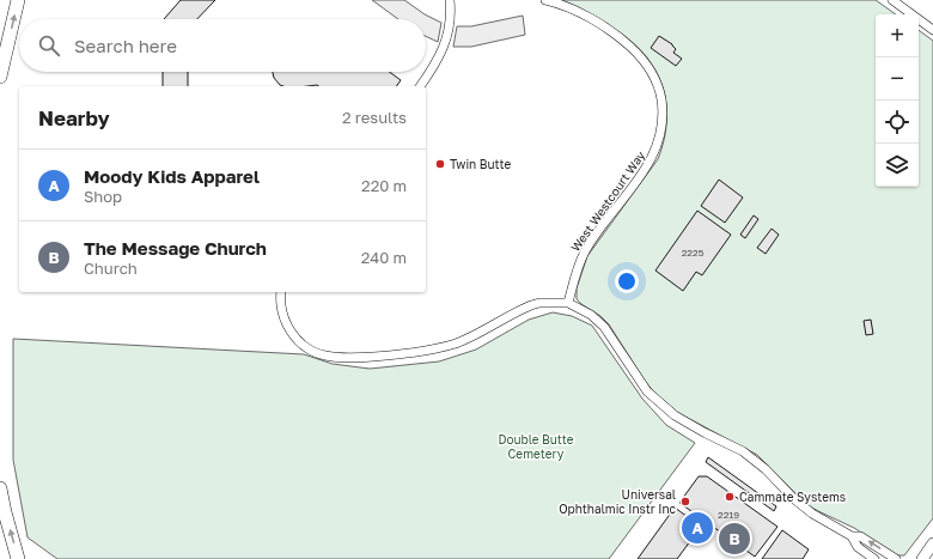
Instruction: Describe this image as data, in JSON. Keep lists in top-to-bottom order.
{
  "streets": {
    "street": ["West Westcourt Way"]
  },
  "parks": ["Double Butte Cemetery"],
  "places": ["Twin Butte", "Cammate Systems", "Universal Ophthalmic Instr Inc"],
  "house_numbers": ["2225", "2219"],
  "page": {
    "map_buttons": ["+", "−"],
    "search": "Search here",
    "heading": ["Nearby", "2 results"],
    "list": [
      {
        "mark": "A",
        "name": "Moody Kids Apparel",
        "note": "Shop",
        "value": "220 m"
      },
      {
        "mark": "B",
        "name": "The Message Church",
        "note": "Church",
        "value": "240 m"
      }
    ],
    "pins": ["A", "B"]
  }
}
